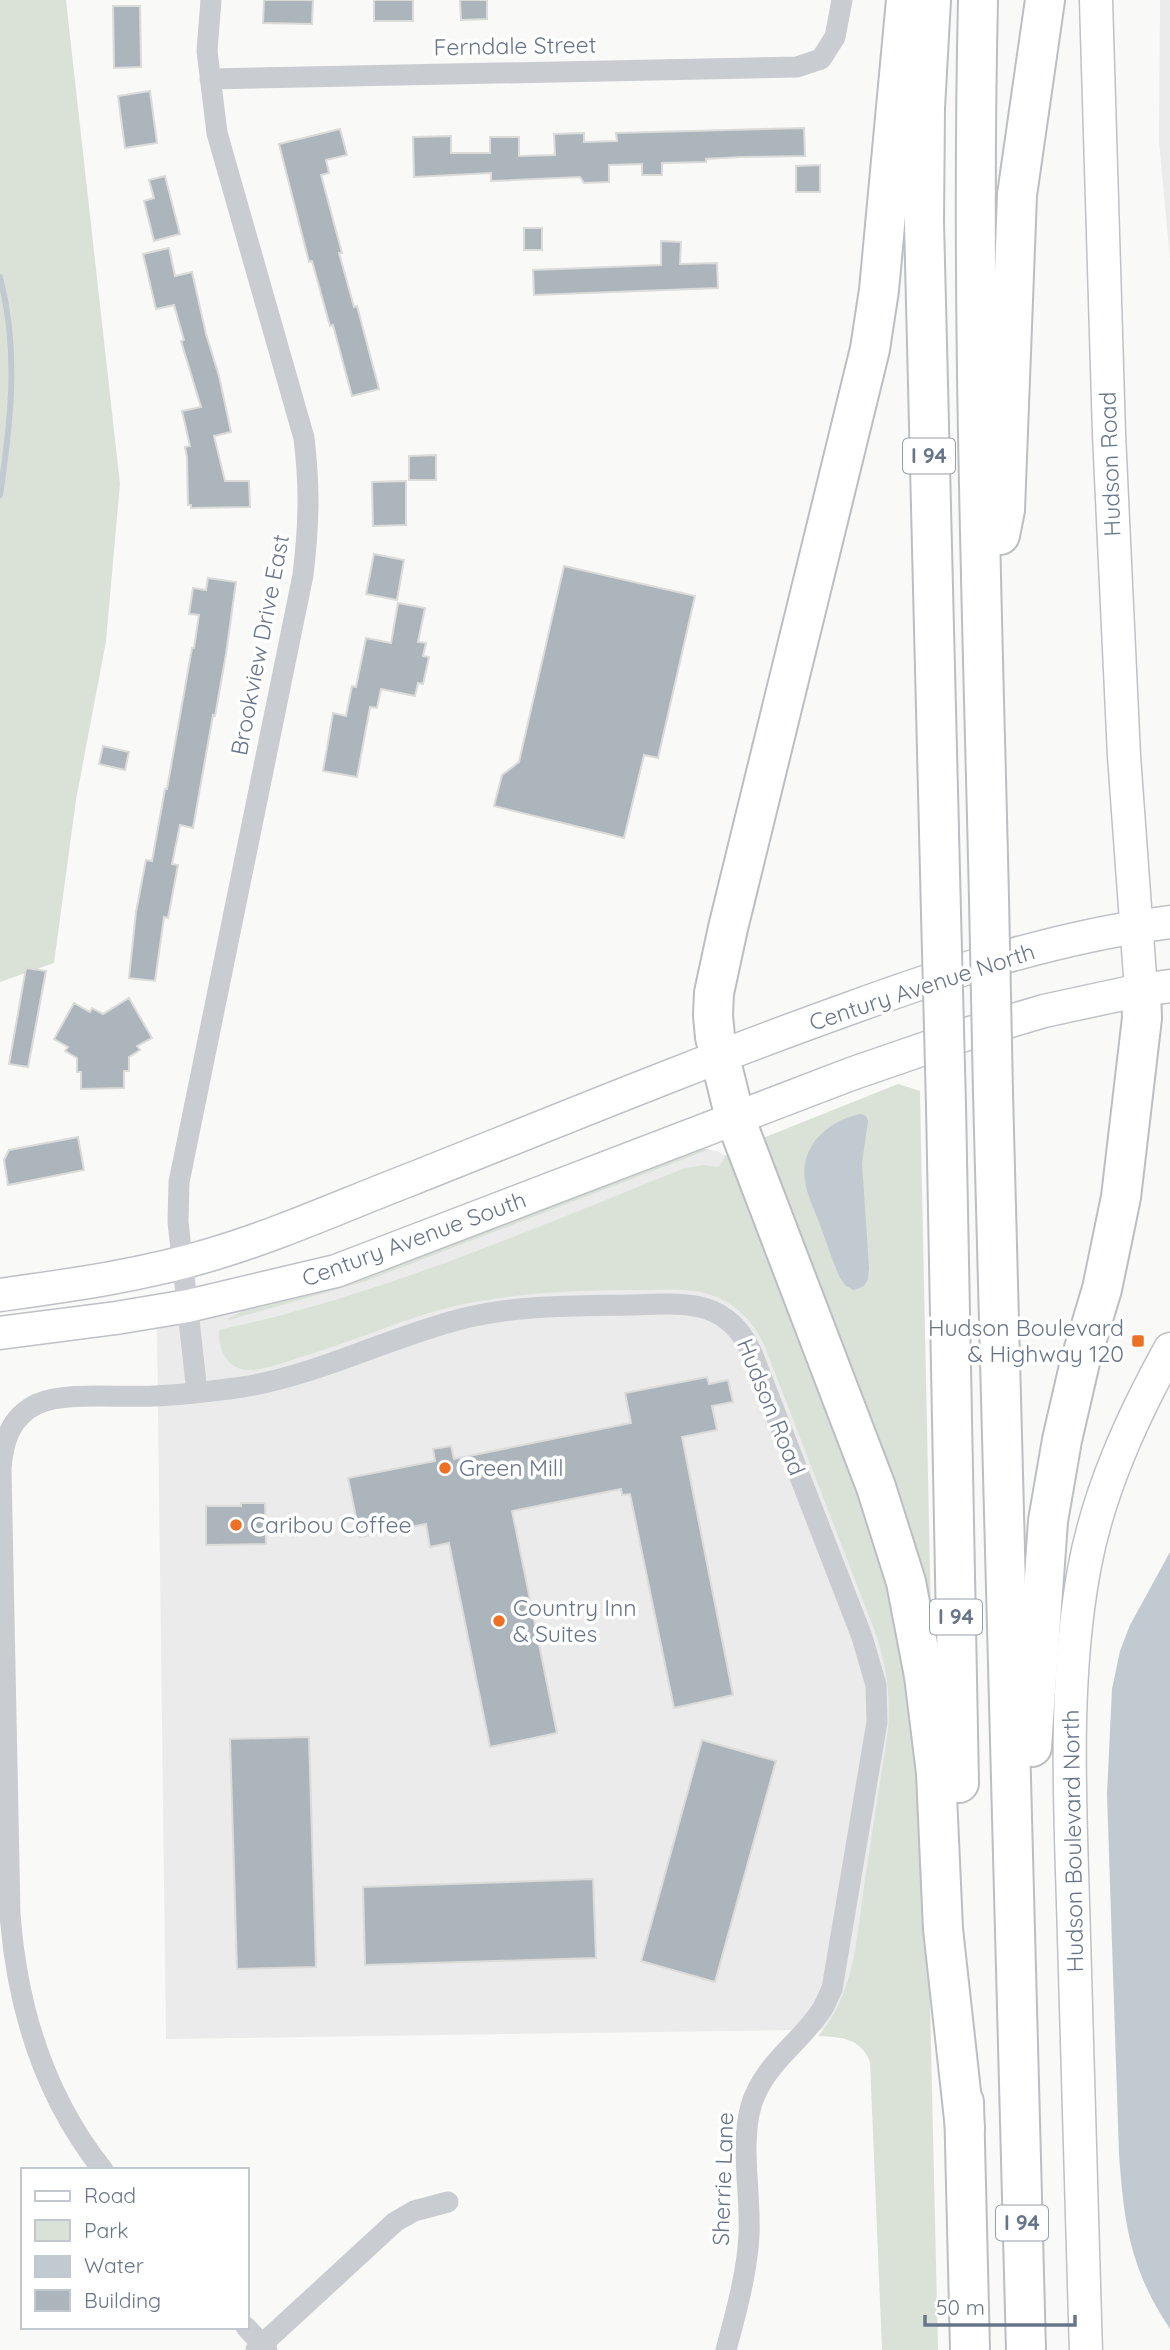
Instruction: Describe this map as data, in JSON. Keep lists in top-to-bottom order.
{
  "streets": {
    "highway": ["I 94"],
    "main road": [
      "Hudson Road",
      "Century Avenue North",
      "Century Avenue South",
      "Hudson Boulevard North"
    ],
    "street": ["Ferndale Street", "Brookview Drive East", "Sherrie Lane"]
  },
  "crossings": [
    ["Ferndale Street", "Brookview Drive East"],
    ["Hudson Road", "Century Avenue North"],
    ["Hudson Road", "Sherrie Lane"]
  ],
  "places": {
    "transit": ["Hudson Boulevard & Highway 120"],
    "other": ["Green Mill", "Caribou Coffee", "Country Inn & Suites"]
  },
  "legend": [
    "Road",
    "Park",
    "Water",
    "Building"
  ],
  "scale_bar": "50 m"
}
